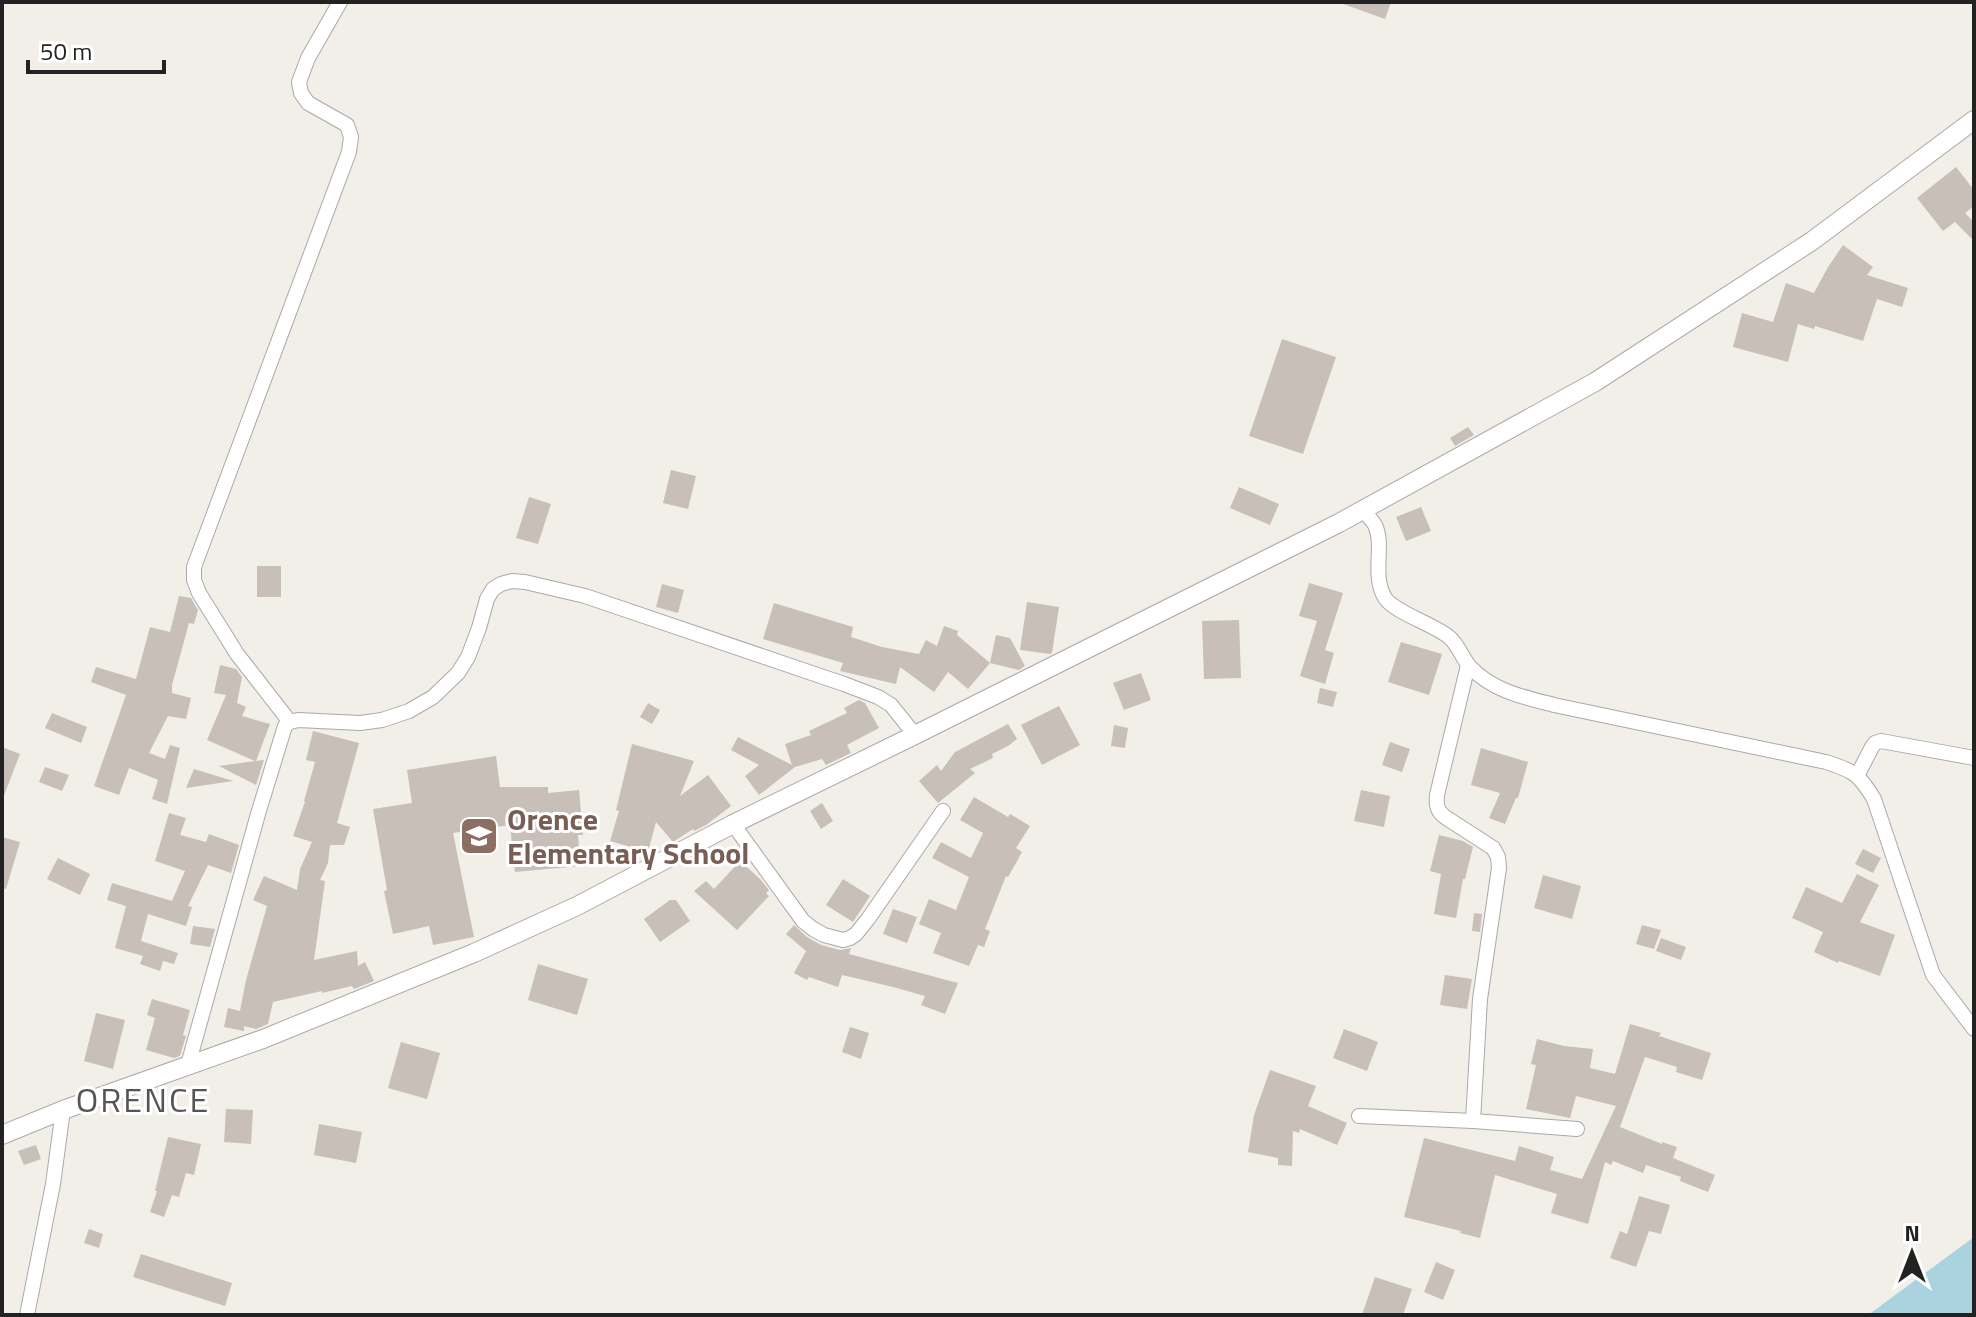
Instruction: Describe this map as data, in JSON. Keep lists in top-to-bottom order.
{
  "districts": ["ORENCE"],
  "places": {
    "school or university": ["Orence Elementary School"]
  },
  "scale_bar": "50 m",
  "north": "top"
}
